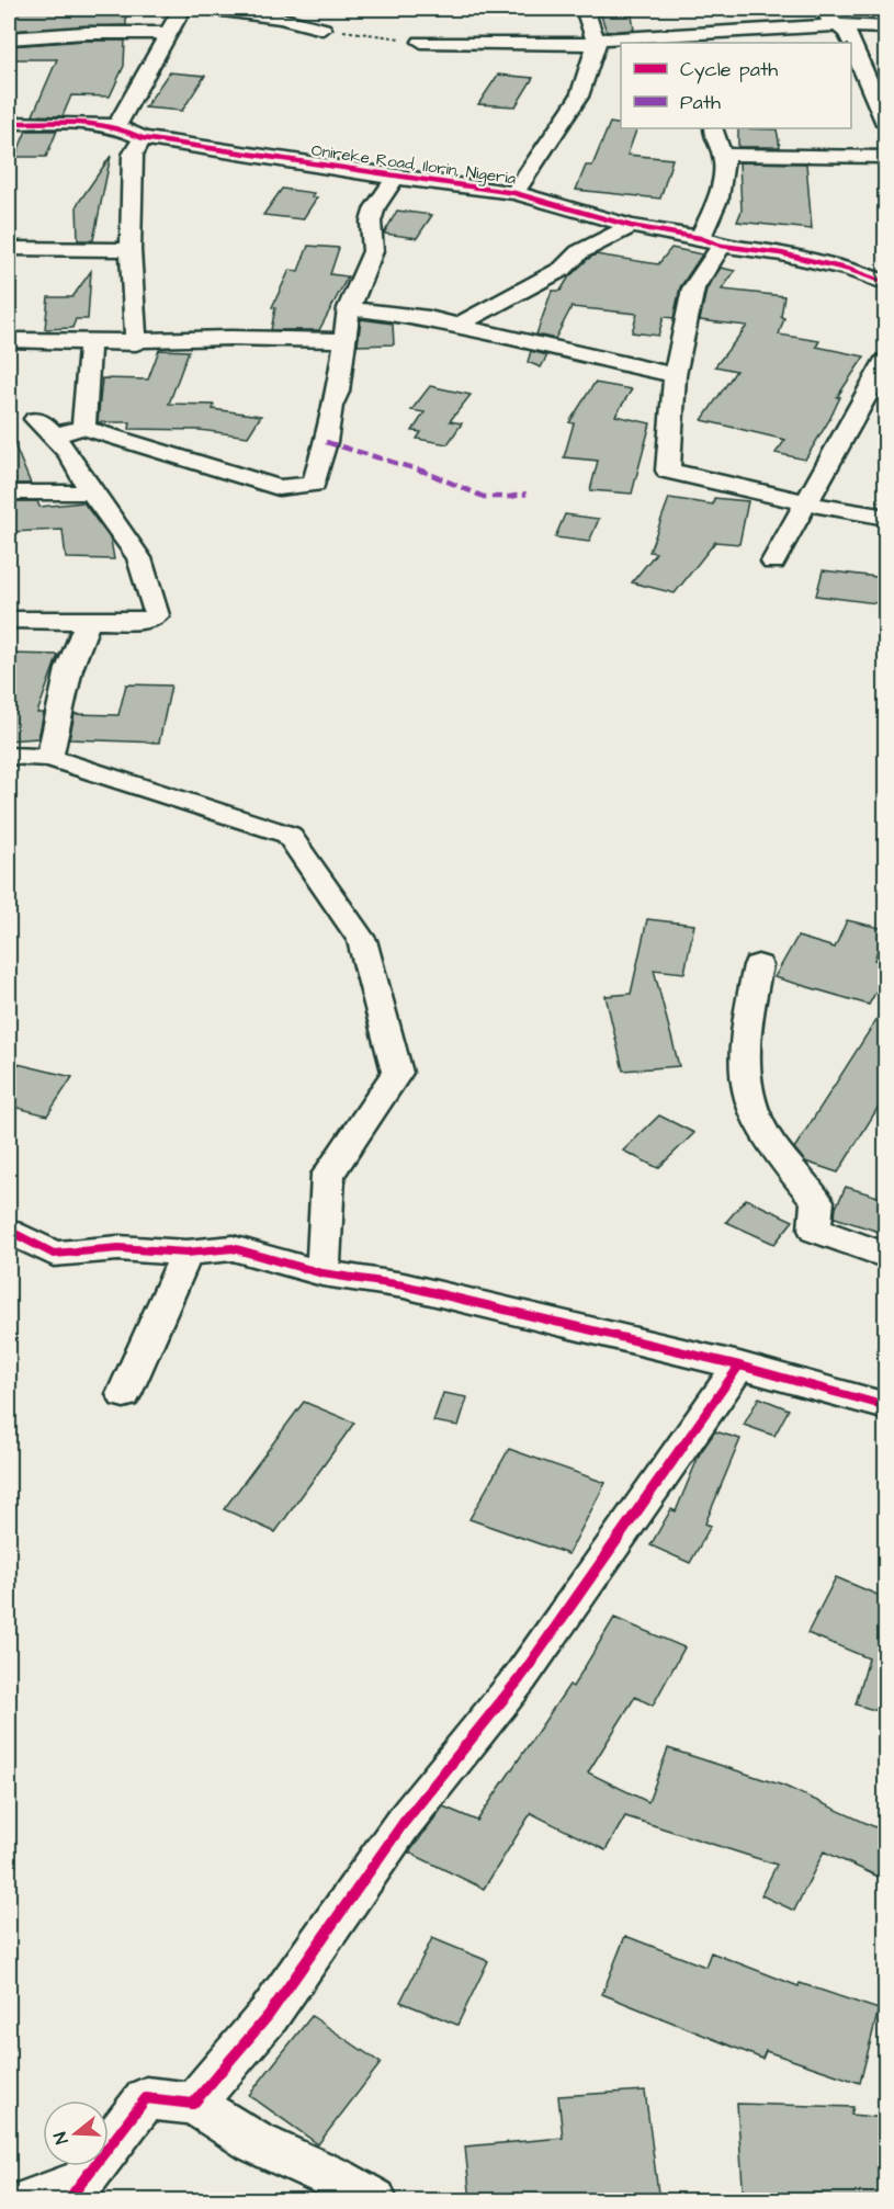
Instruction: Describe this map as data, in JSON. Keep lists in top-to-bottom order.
{
  "streets": {
    "street": ["Onireke Road, Ilorin, Nigeria"]
  },
  "legend": ["Cycle path", "Path"],
  "north": "left"
}
